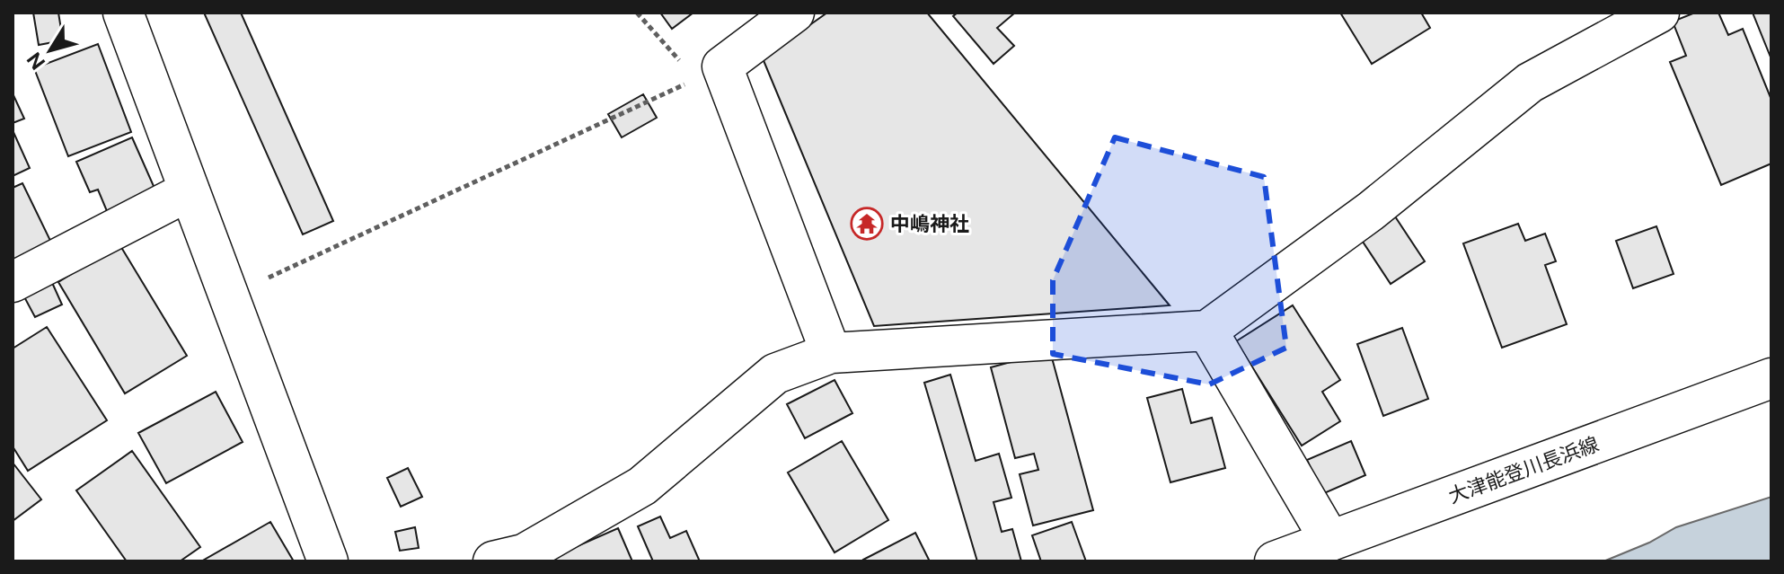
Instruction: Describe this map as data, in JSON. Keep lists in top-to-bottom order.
{
  "streets": {
    "street": ["大津能登川長浜線"]
  },
  "places": {
    "temple": ["中嶋神社"]
  },
  "north": "bottom left"
}
